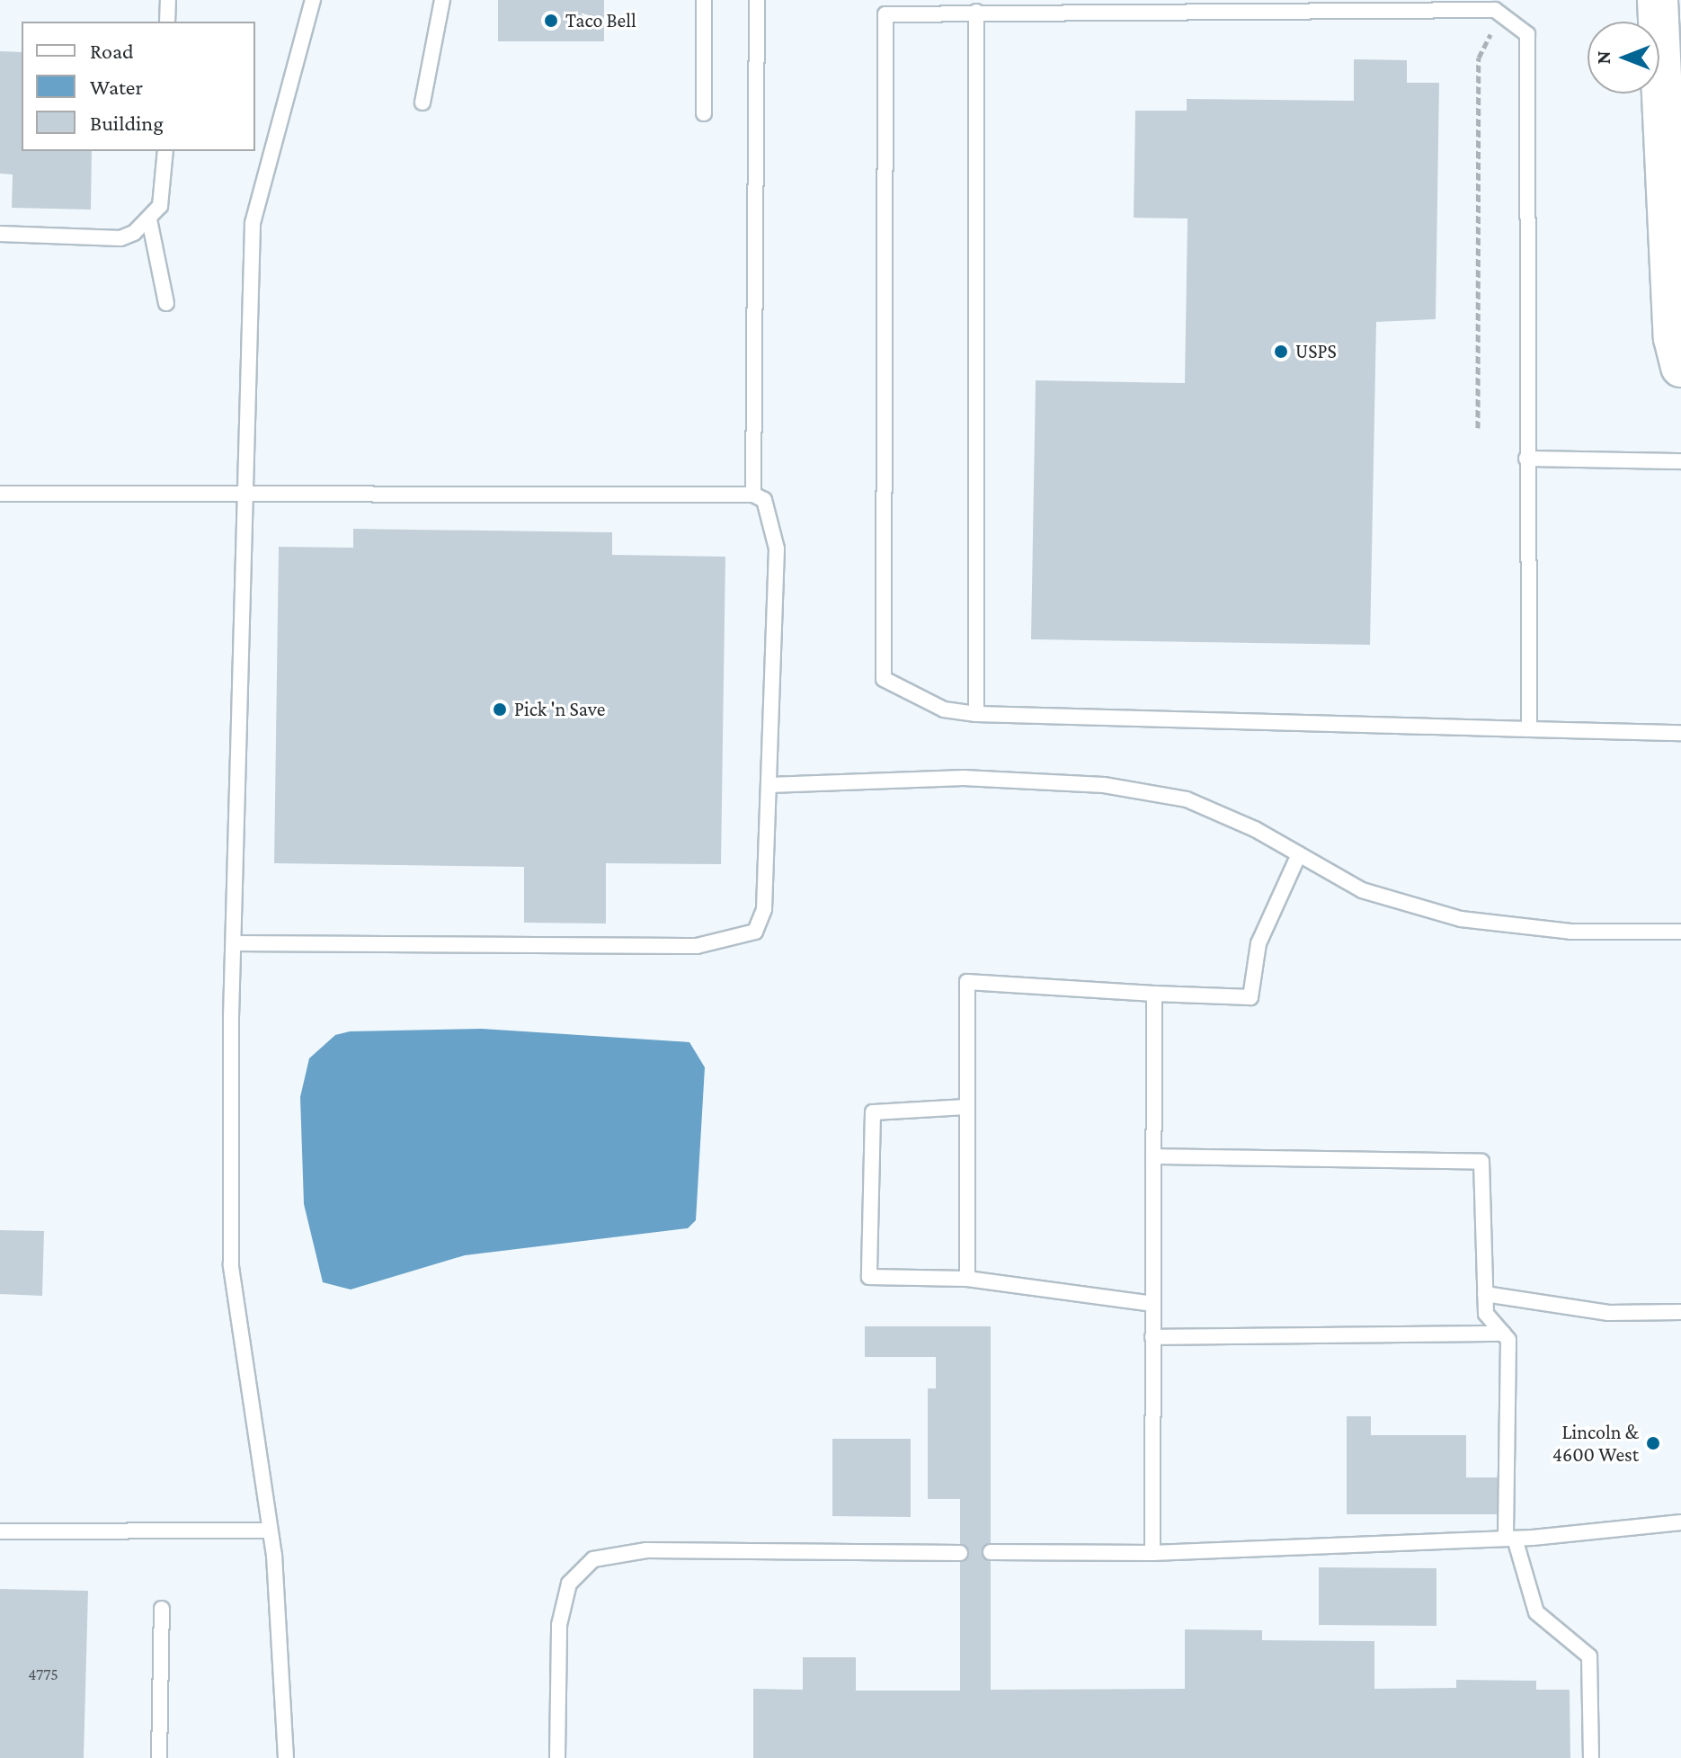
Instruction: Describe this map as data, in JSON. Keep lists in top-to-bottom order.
{
  "places": [
    "Taco Bell",
    "USPS",
    "Pick 'n Save",
    "Lincoln & 4600 West"
  ],
  "house_numbers": ["4775"],
  "legend": ["Road", "Water", "Building"],
  "north": "left"
}
